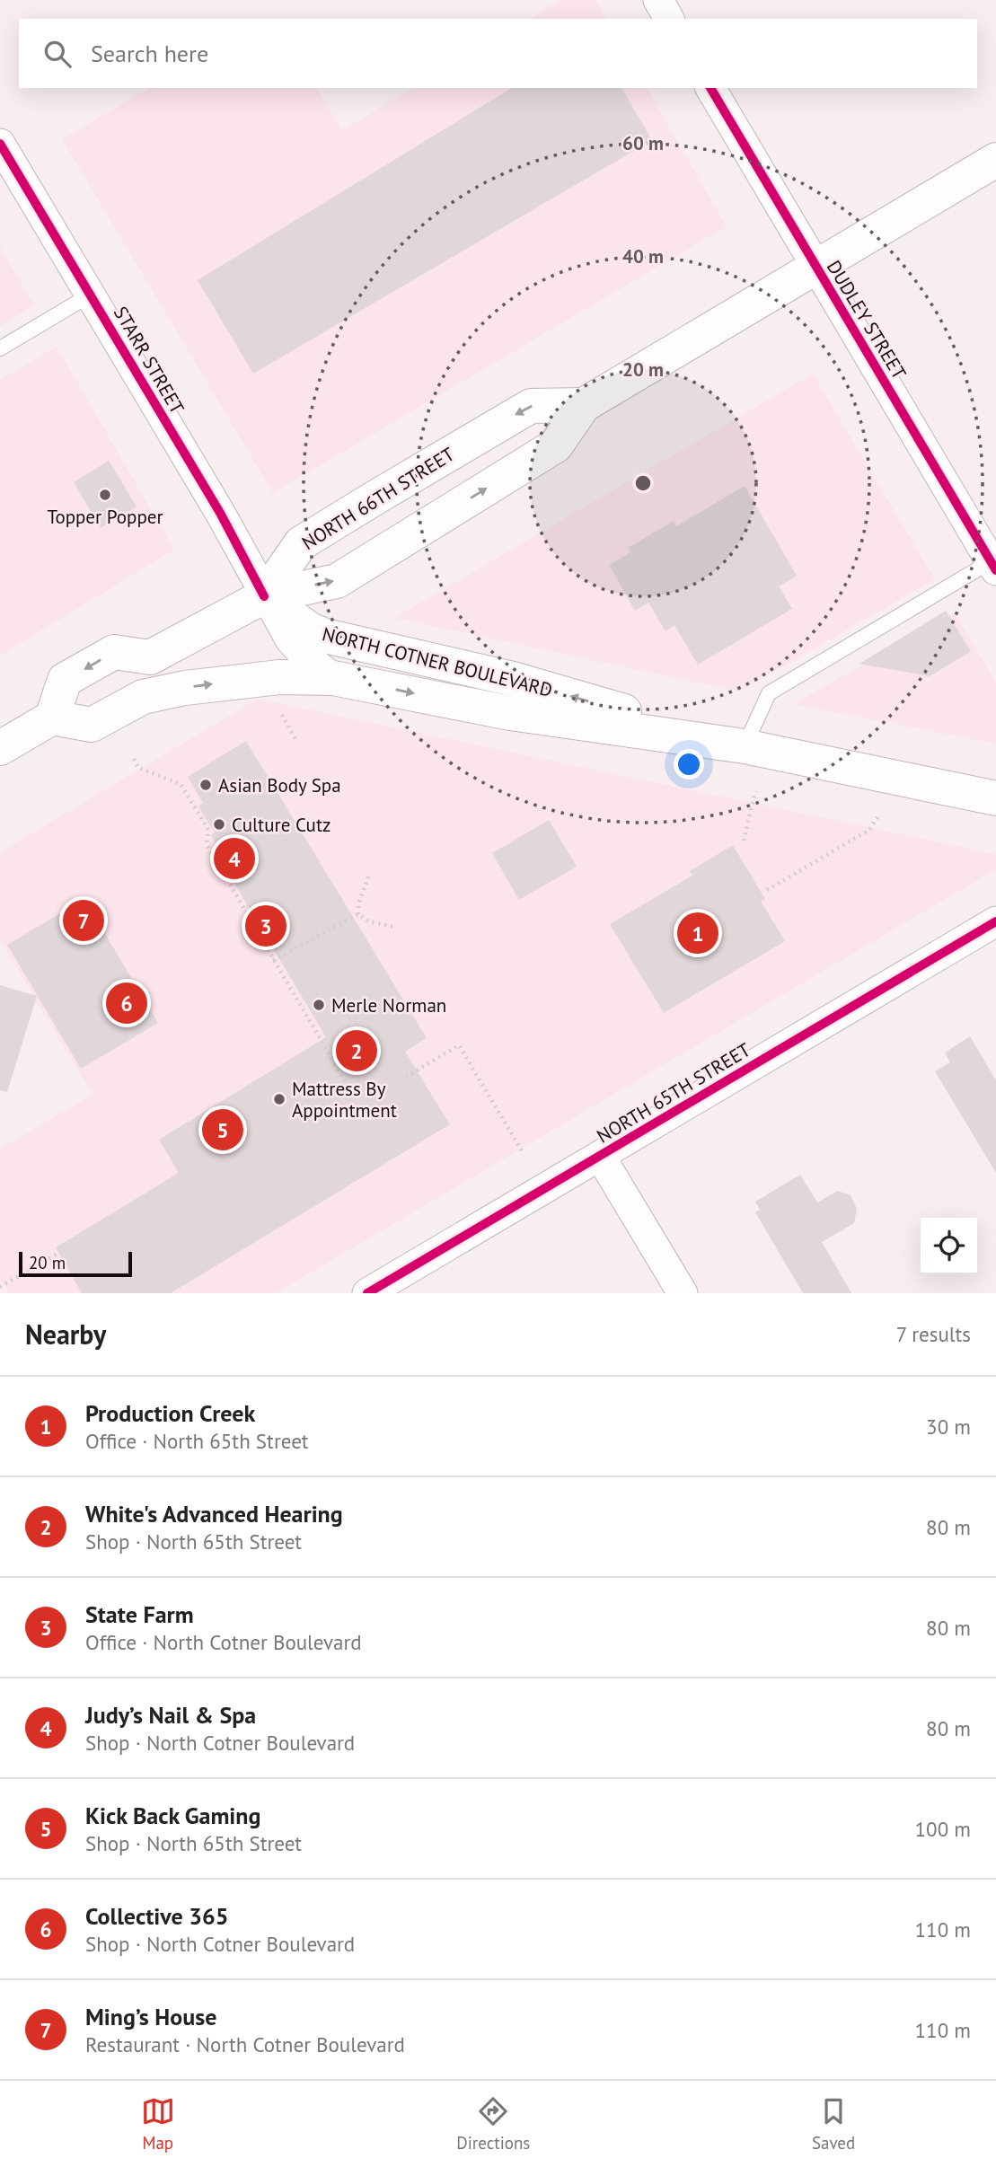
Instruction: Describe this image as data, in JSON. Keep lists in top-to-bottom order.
{
  "streets": {
    "main road": ["NORTH 66TH STREET", "NORTH COTNER BOULEVARD"],
    "street": ["DUDLEY STREET", "STARR STREET", "NORTH 65TH STREET"]
  },
  "crossings": [
    ["DUDLEY STREET", "NORTH 66TH STREET"],
    ["STARR STREET", "NORTH 66TH STREET"],
    ["STARR STREET", "NORTH COTNER BOULEVARD"],
    ["NORTH 66TH STREET", "NORTH COTNER BOULEVARD"]
  ],
  "places": [
    "Topper Popper",
    "Asian Body Spa",
    "Culture Cutz",
    "Merle Norman",
    "Mattress By Appointment"
  ],
  "scale_bar": "20 m",
  "page": {
    "search": "Search here",
    "pins": [
      "4",
      "7",
      "3",
      "1",
      "6",
      "2",
      "5"
    ],
    "scale": "20 m",
    "heading": ["Nearby", "7 results"],
    "list": [
      {
        "mark": "1",
        "name": "Production Creek",
        "note": "Office · North 65th Street",
        "value": "30 m"
      },
      {
        "mark": "2",
        "name": "White's Advanced Hearing",
        "note": "Shop · North 65th Street",
        "value": "80 m"
      },
      {
        "mark": "3",
        "name": "State Farm",
        "note": "Office · North Cotner Boulevard",
        "value": "80 m"
      },
      {
        "mark": "4",
        "name": "Judy’s Nail & Spa",
        "note": "Shop · North Cotner Boulevard",
        "value": "80 m"
      },
      {
        "mark": "5",
        "name": "Kick Back Gaming",
        "note": "Shop · North 65th Street",
        "value": "100 m"
      },
      {
        "mark": "6",
        "name": "Collective 365",
        "note": "Shop · North Cotner Boulevard",
        "value": "110 m"
      },
      {
        "mark": "7",
        "name": "Ming’s House",
        "note": "Restaurant · North Cotner Boulevard",
        "value": "110 m"
      }
    ],
    "nav": ["Map", "Directions", "Saved"]
  },
  "rings": ["60 m", "40 m", "20 m"]
}
